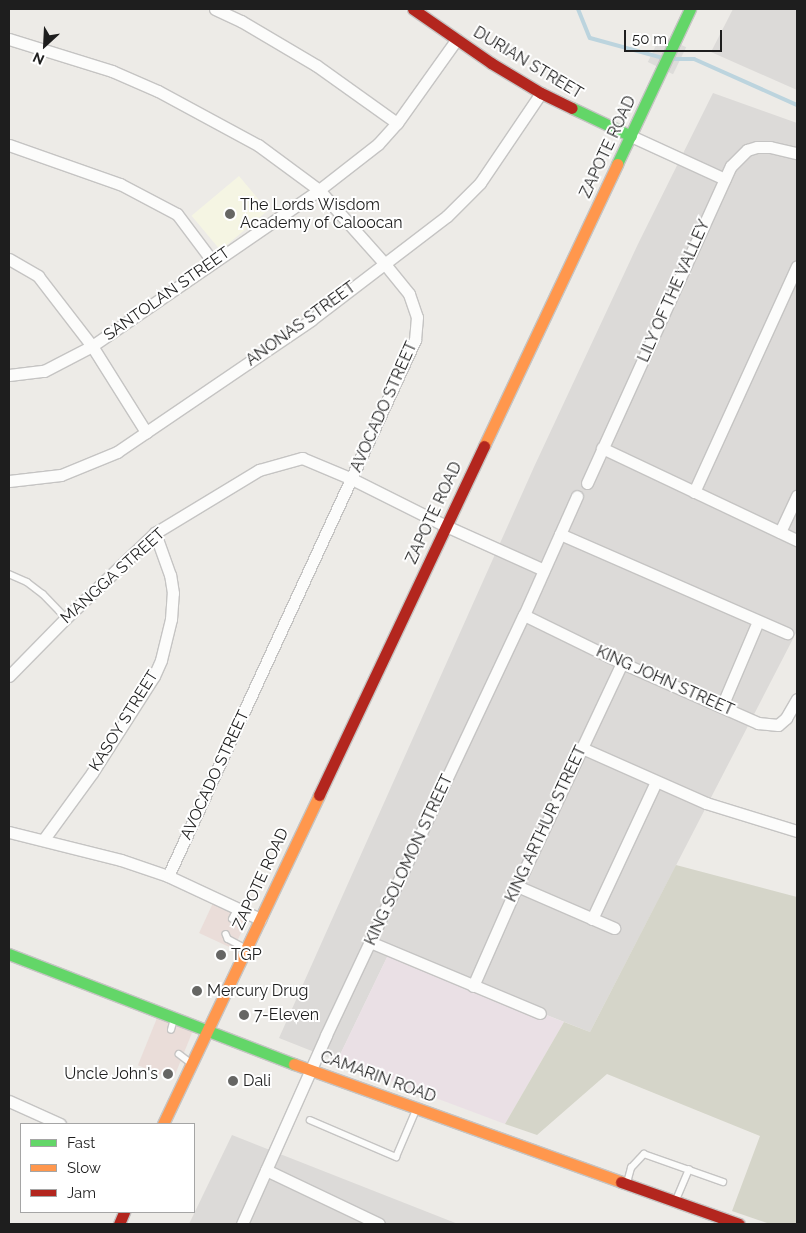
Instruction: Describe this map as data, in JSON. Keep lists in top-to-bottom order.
{
  "streets": {
    "main road": ["DURIAN STREET", "ZAPOTE ROAD", "CAMARIN ROAD"],
    "street": [
      "LILY OF THE VALLEY",
      "SANTOLAN STREET",
      "ANONAS STREET",
      "AVOCADO STREET",
      "MANGGA STREET",
      "KING JOHN STREET",
      "KASOY STREET",
      "KING ARTHUR STREET",
      "KING SOLOMON STREET"
    ]
  },
  "crossings": [
    ["DURIAN STREET", "ZAPOTE ROAD"],
    ["DURIAN STREET", "SANTOLAN STREET"],
    ["DURIAN STREET", "ANONAS STREET"],
    ["ZAPOTE ROAD", "MANGGA STREET"],
    ["ZAPOTE ROAD", "CAMARIN ROAD"],
    ["SANTOLAN STREET", "AVOCADO STREET"],
    ["ANONAS STREET", "AVOCADO STREET"],
    ["AVOCADO STREET", "MANGGA STREET"],
    ["MANGGA STREET", "KASOY STREET"],
    ["MANGGA STREET", "KING SOLOMON STREET"],
    ["KING JOHN STREET", "KING ARTHUR STREET"],
    ["KING JOHN STREET", "KING SOLOMON STREET"],
    ["KING SOLOMON STREET", "CAMARIN ROAD"]
  ],
  "places": [
    "The Lords Wisdom Academy of Caloocan",
    "TGP",
    "Mercury Drug",
    "7-Eleven",
    "Uncle John's",
    "Dali"
  ],
  "legend": ["Fast", "Slow", "Jam"],
  "scale_bar": "50 m",
  "north": "bottom left"
}
